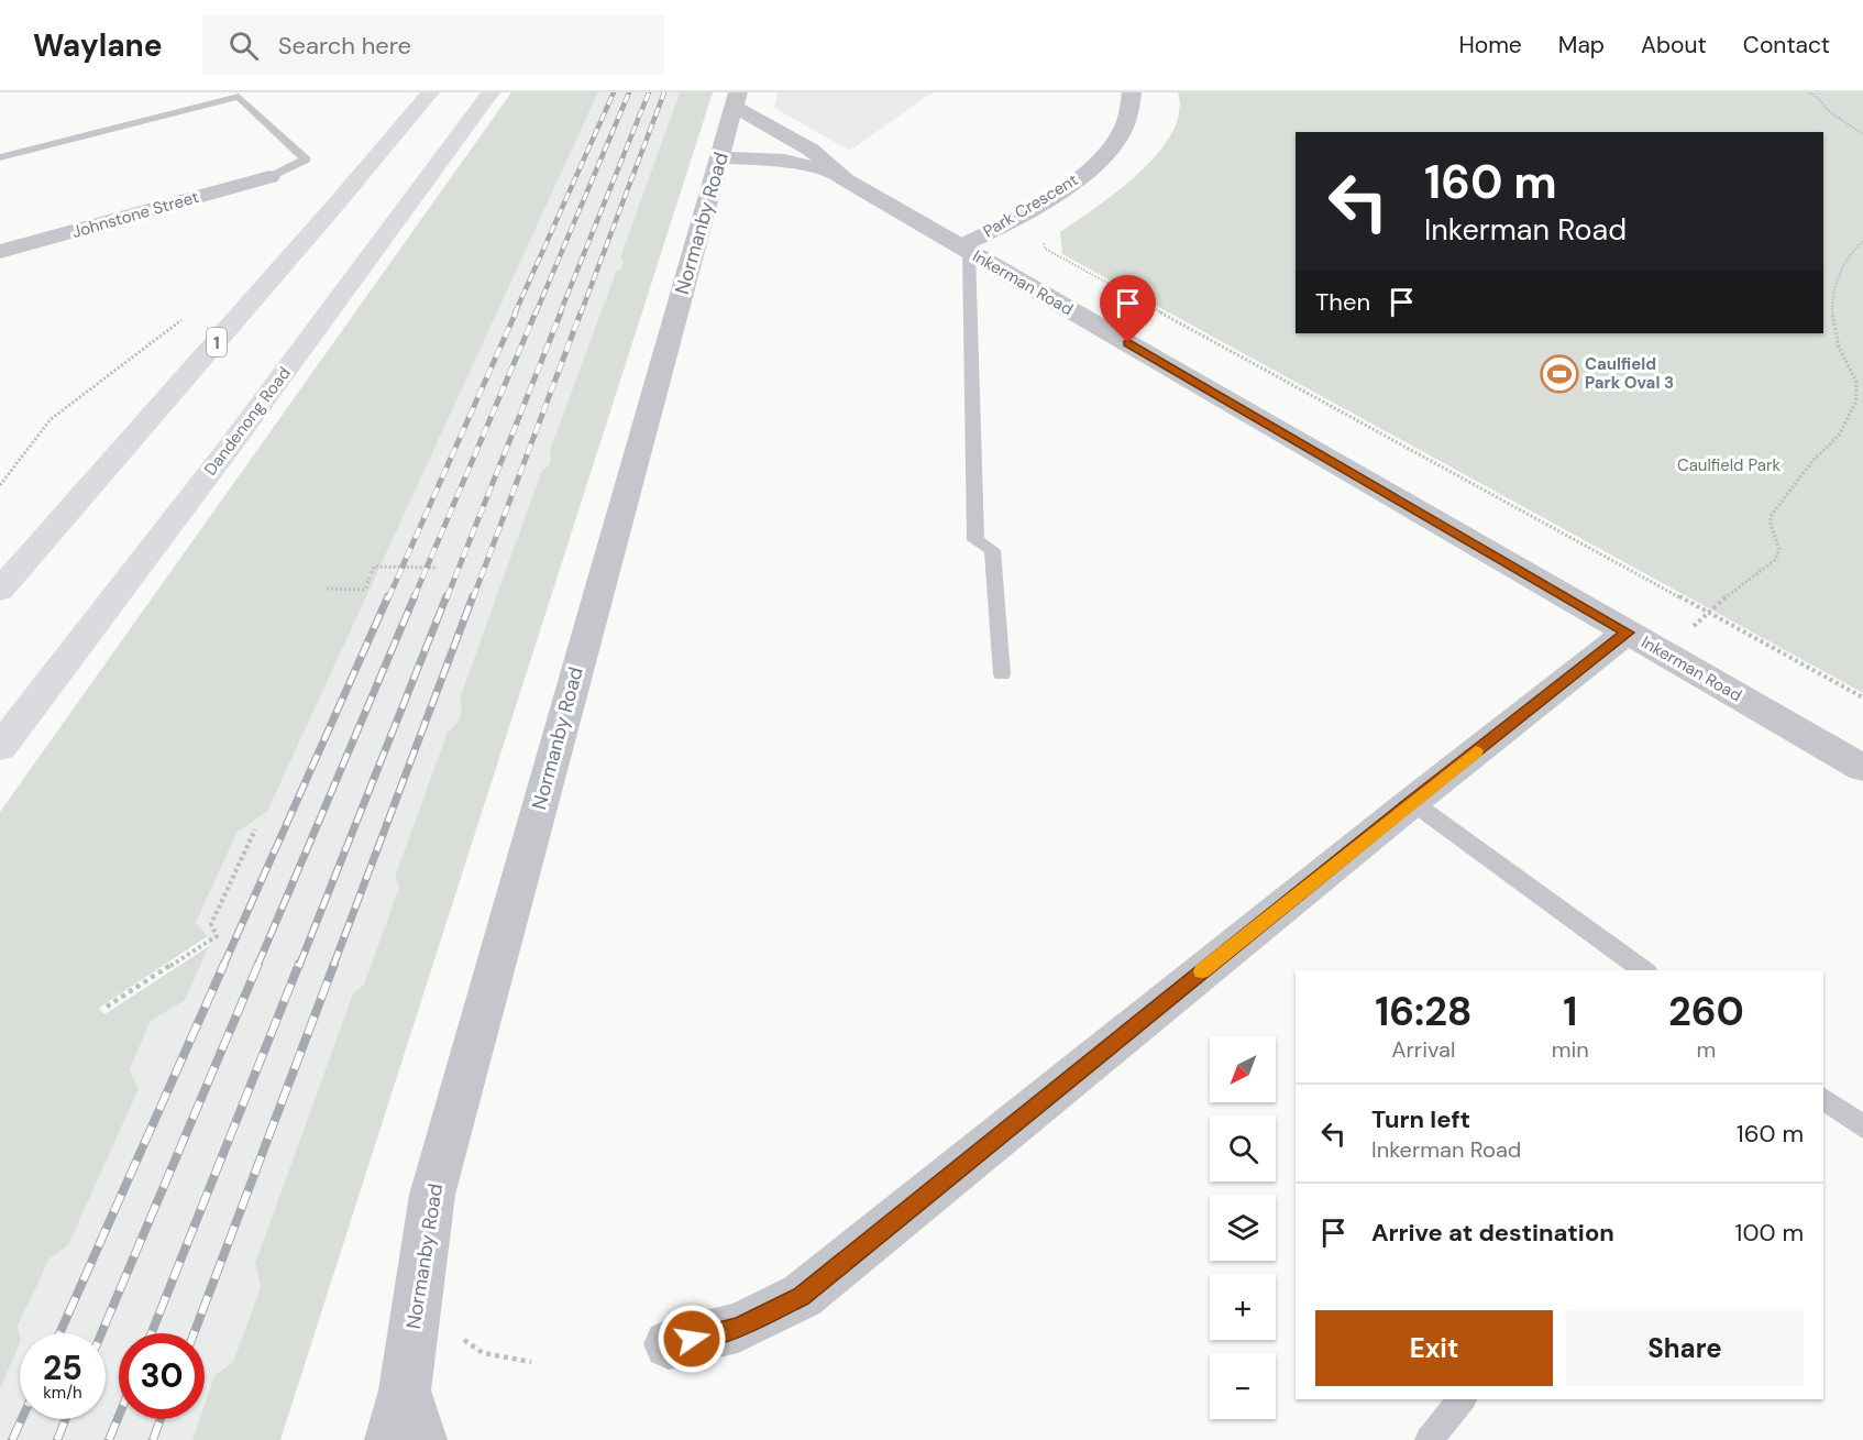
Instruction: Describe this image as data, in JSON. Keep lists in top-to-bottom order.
{
  "streets": {
    "highway": ["1", "Dandenong Road"],
    "street": [
      "Park Crescent",
      "Johnstone Street",
      "Normanby Road",
      "Inkerman Road"
    ]
  },
  "crossings": [
    ["Park Crescent", "Inkerman Road"],
    ["Normanby Road", "Inkerman Road"]
  ],
  "parks": ["Caulfield Park"],
  "places": {
    "sports": ["Caulfield Park Oval 3"]
  },
  "north": "bottom left",
  "page": {
    "header": "Waylane",
    "search": "Search here",
    "nav": [
      "Home",
      "Map",
      "About",
      "Contact"
    ],
    "turn": ["160 m", "Inkerman Road"],
    "then": "Then",
    "eta": [
      "16:28",
      "Arrival",
      "1",
      "min",
      "260",
      "m"
    ],
    "map_buttons": ["+", "−"],
    "list": [
      {
        "name": "Turn left",
        "note": "Inkerman Road",
        "value": "160 m"
      },
      {
        "name": "Arrive at destination",
        "value": "100 m"
      }
    ],
    "buttons": ["Exit", "Share"],
    "speed": "25 km/h",
    "limit": "30"
  }
}
